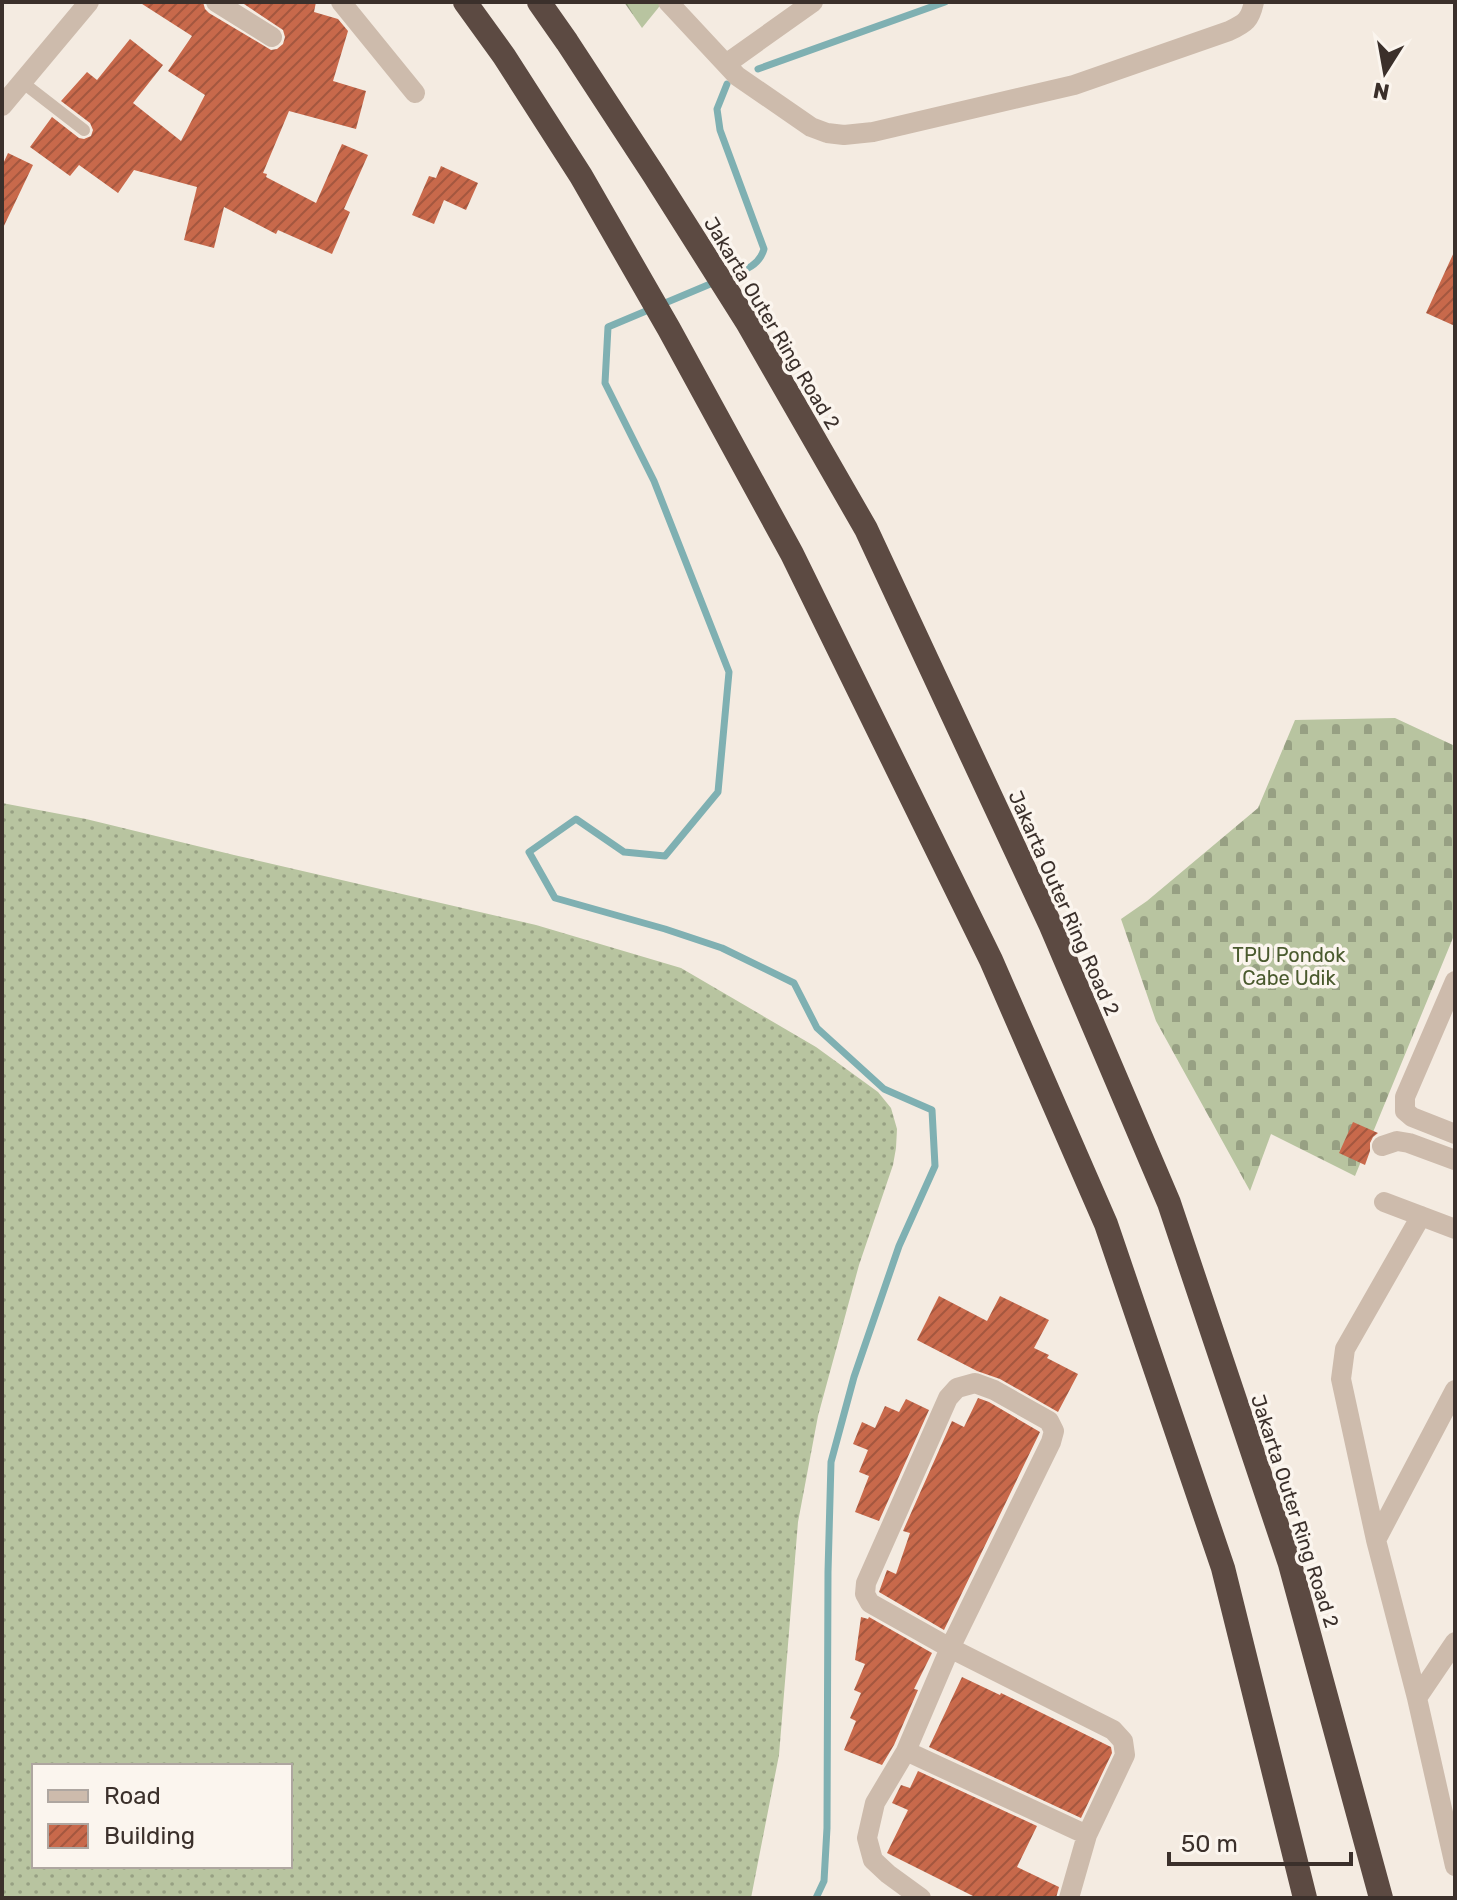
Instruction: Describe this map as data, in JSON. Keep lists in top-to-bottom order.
{
  "streets": {
    "highway": ["Jakarta Outer Ring Road 2"]
  },
  "parks": ["TPU Pondok Cabe Udik"],
  "legend": ["Road", "Building"],
  "scale_bar": "50 m",
  "north": "bottom"
}
